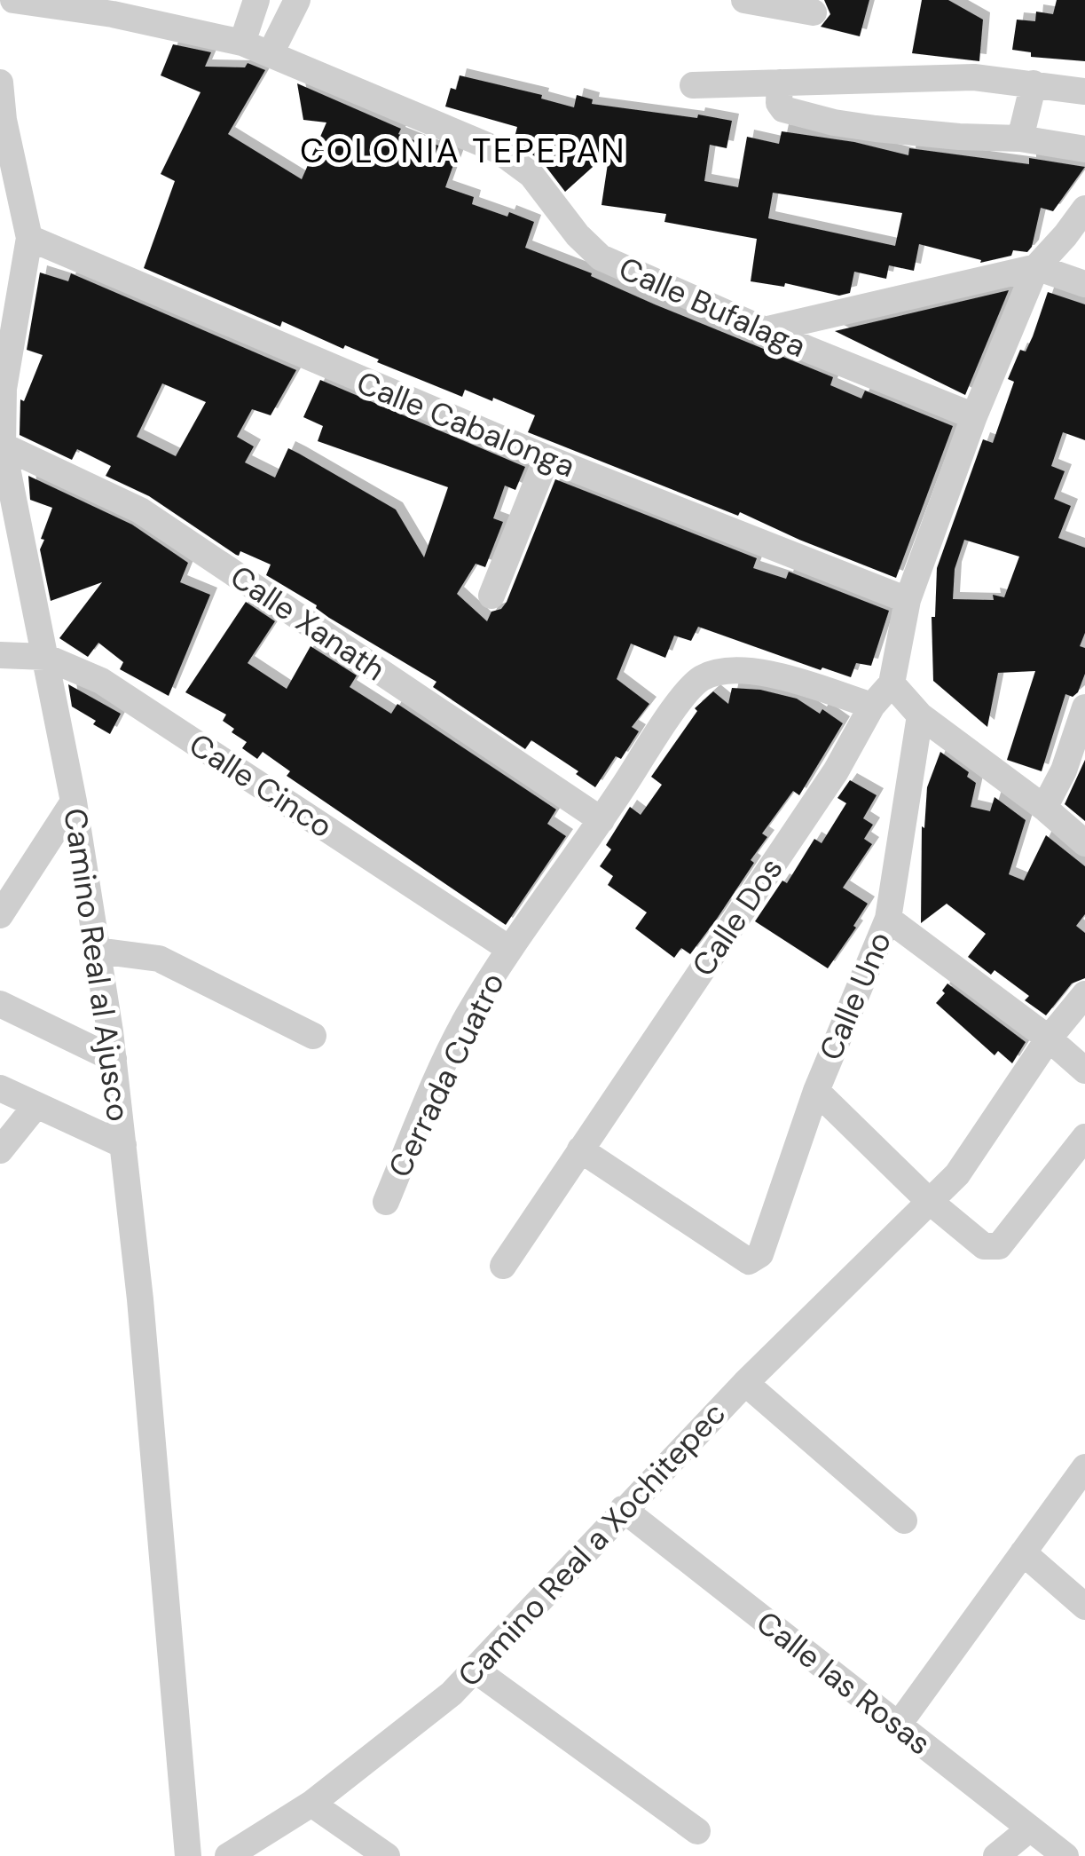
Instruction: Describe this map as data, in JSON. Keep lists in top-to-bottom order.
{
  "streets": {
    "street": [
      "Calle Bufalaga",
      "Calle Cabalonga",
      "Calle Xanath",
      "Calle Cinco",
      "Calle Dos",
      "Camino Real al Ajusco",
      "Calle Uno",
      "Cerrada Cuatro",
      "Camino Real a Xochitepec",
      "Calle las Rosas"
    ]
  },
  "crossings": [
    ["Calle Cabalonga", "Camino Real al Ajusco"],
    ["Calle Xanath", "Camino Real al Ajusco"],
    ["Calle Xanath", "Cerrada Cuatro"],
    ["Calle Cinco", "Camino Real al Ajusco"],
    ["Calle Cinco", "Cerrada Cuatro"],
    ["Calle Dos", "Calle Uno"],
    ["Calle Dos", "Cerrada Cuatro"],
    ["Camino Real a Xochitepec", "Calle las Rosas"]
  ],
  "districts": ["COLONIA TEPEPAN"]
}
